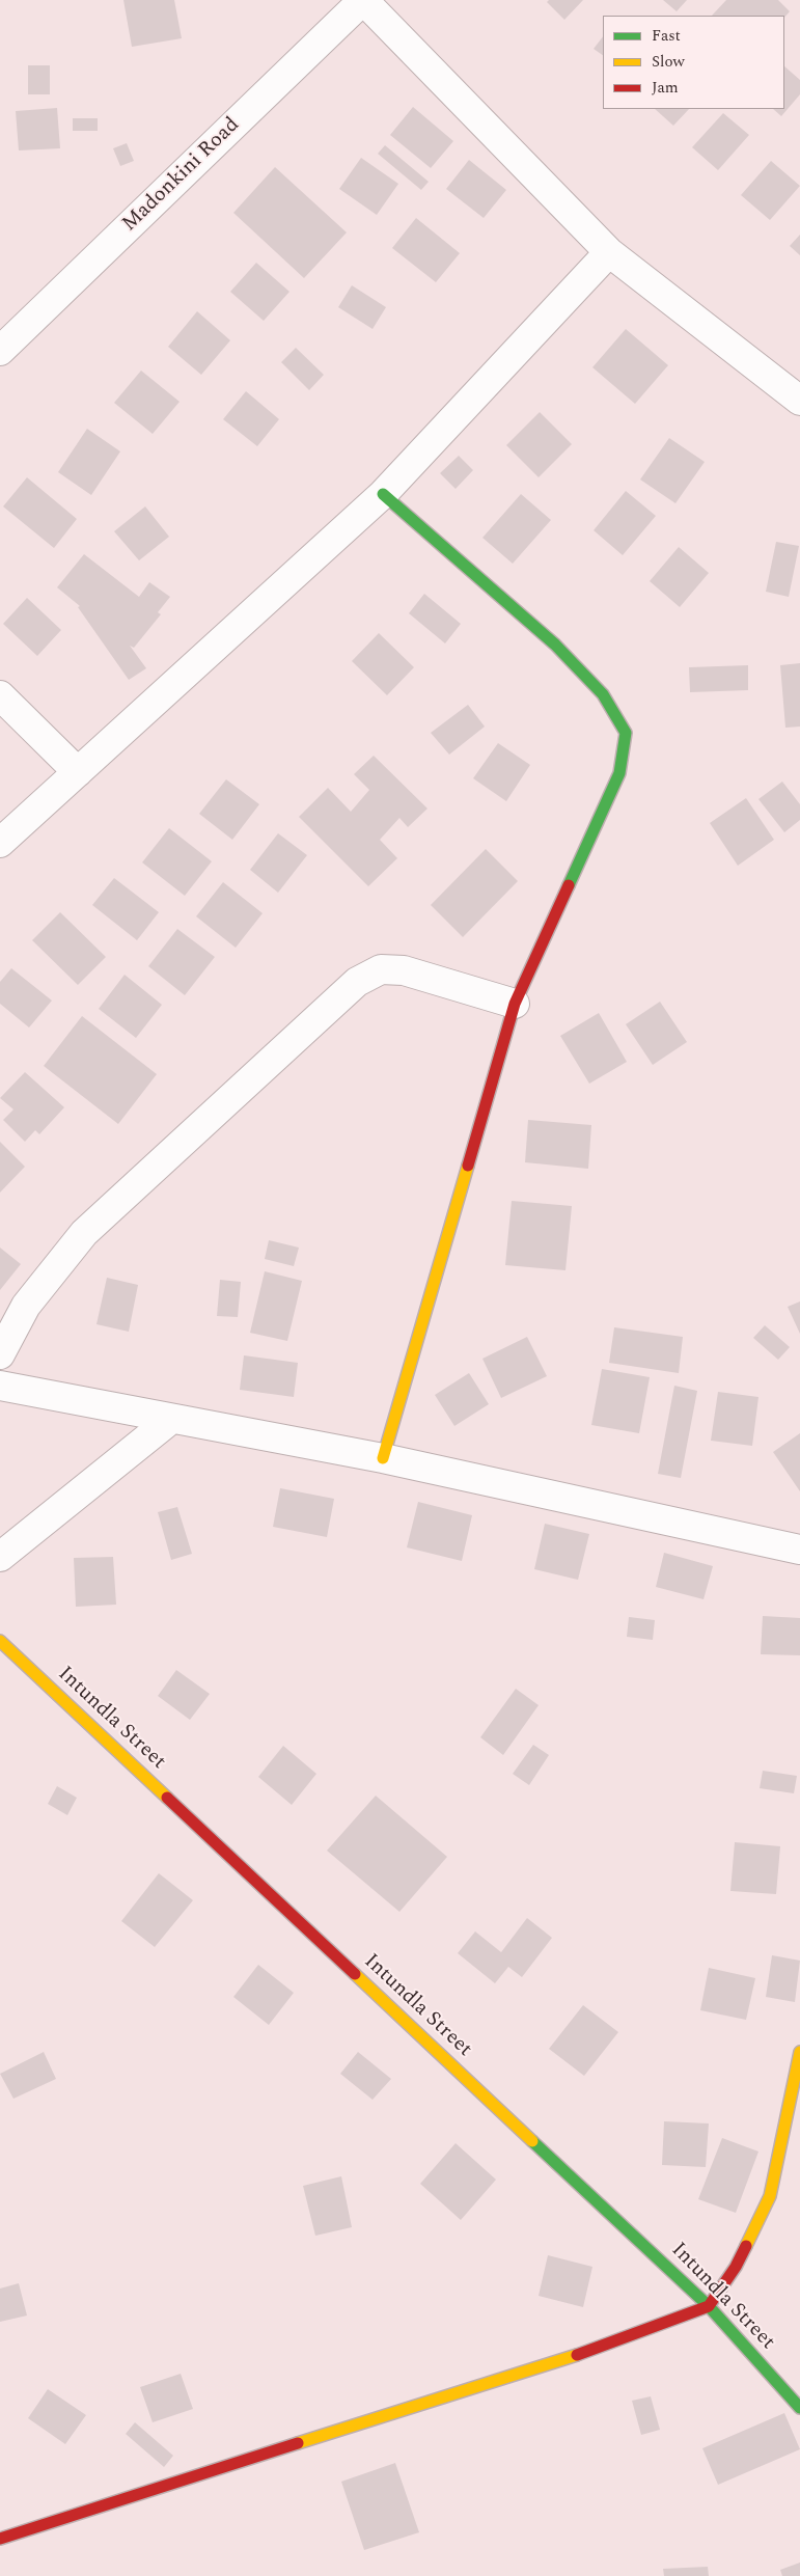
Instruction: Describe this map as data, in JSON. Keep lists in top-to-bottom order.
{
  "streets": {
    "street": ["Madonkini Road", "Intundla Street"]
  },
  "legend": ["Fast", "Slow", "Jam"]
}
